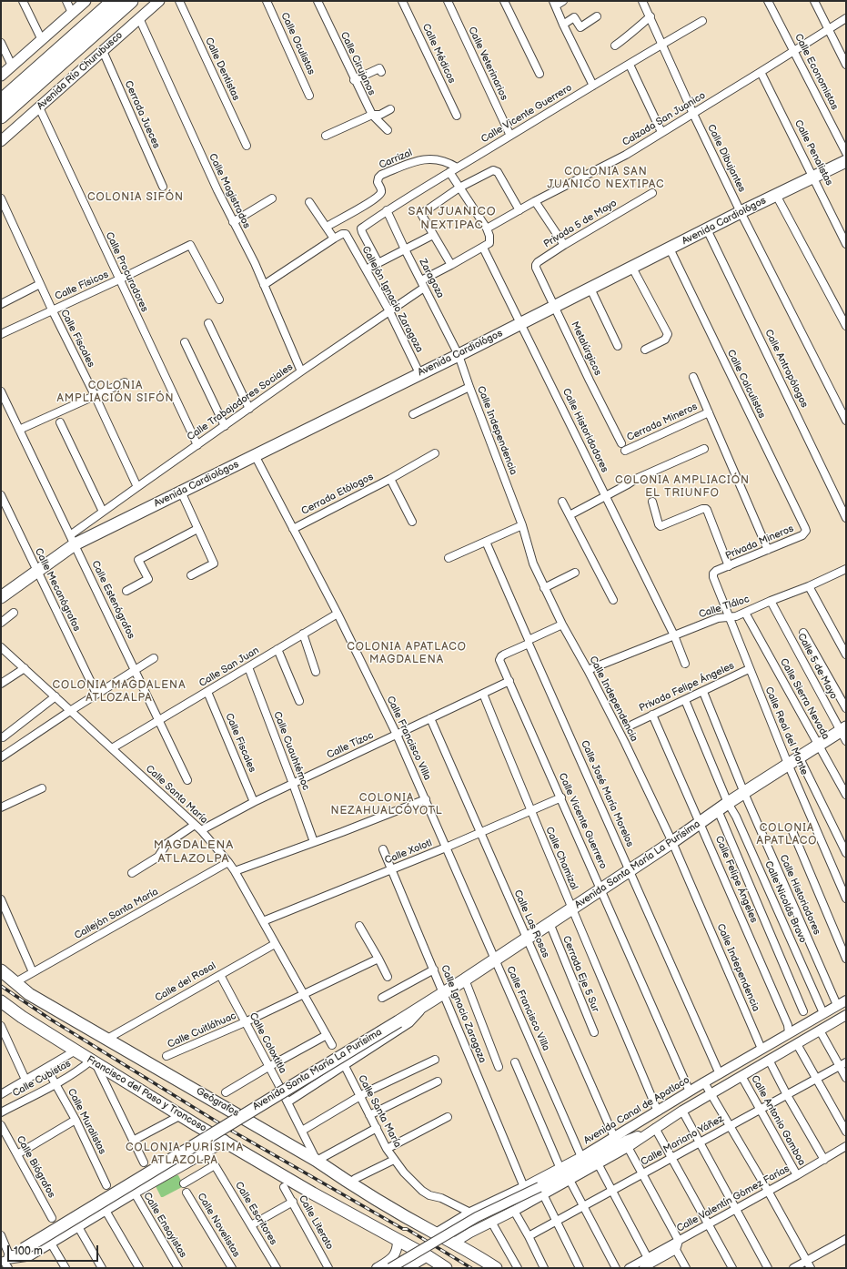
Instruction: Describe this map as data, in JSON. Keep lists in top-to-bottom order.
{
  "streets": {
    "main road": [
      "Avenida Río Churubusco",
      "Avenida Cardiológos",
      "Avenida Santa María La Purísima",
      "Francisco del Paso y Troncoso",
      "Geógrafos"
    ],
    "street": [
      "Calle Oculistas",
      "Calle Médicos",
      "Calle Cirujanos",
      "Calle Veterinarios",
      "Calle Dentistas",
      "Calle Economistas",
      "Calle Vicente Guerrero",
      "Cerrada Jueces",
      "Calzada San Juanico",
      "Calle Penalistas",
      "Calle Dibujantes",
      "Carrizal",
      "Calle Magistrados",
      "Privada 5 de Mayo",
      "Calle Procuradores",
      "Zaragoza",
      "Calle Físicos",
      "Callejón Ignacio Zaragoza",
      "Calle Fiscales",
      "Metalúrgicos",
      "Calle Antropólogos",
      "Calle Calculistas",
      "Calle Trabajadores Sociales",
      "Cerrada Mineros",
      "Calle Independencia",
      "Calle Historidadores",
      "Cerrada Etólogos",
      "Privada Mineros",
      "Calle Mecanógrafos",
      "Calle Estenógrafos",
      "Calle Tláloc",
      "Calle 5 de Mayo",
      "Calle San Juan",
      "Privada Felipe Ángeles",
      "Calle Sierra Nevada",
      "Calle Real del Monte",
      "Calle Francisco Villa",
      "Calle Tízoc",
      "Calle Cuauhtémoc",
      "Calle José María Morelos",
      "Calle Santa María",
      "Calle Xolotl",
      "Calle Chamizal",
      "Calle Felipe Ángeles",
      "Calle Historiadores",
      "Calle Nicolás Bravo",
      "Callejón Santa María",
      "Calle Las Rosas",
      "Cerrada Eje 5 Sur",
      "Calle del Rosal",
      "Calle Ignacio Zaragoza",
      "Calle Cuitláhuac",
      "Calle Coloxtitla",
      "Calle Cubistas",
      "Avenida Canal de Apatlaco",
      "Calle Antonio Gamboa",
      "Calle Muralistas",
      "Calle Mariano Yáñez",
      "Calle Biógrafos",
      "Calle Valentín Gómez Farías",
      "Calle Escritores",
      "Calle Literato",
      "Calle Ensayistas",
      "Calle Novelistas"
    ]
  },
  "crossings": [
    ["Calle Veterinarios", "Calle Vicente Guerrero"],
    ["Avenida Río Churubusco", "Cerrada Jueces"],
    ["Avenida Río Churubusco", "Calle Magistrados"],
    ["Avenida Río Churubusco", "Calle Procuradores"],
    ["Calle Economistas", "Calzada San Juanico"],
    ["Calle Vicente Guerrero", "Calle Dibujantes"],
    ["Calle Vicente Guerrero", "Carrizal"],
    ["Calle Vicente Guerrero", "Zaragoza"],
    ["Calle Vicente Guerrero", "Calle Tízoc"],
    ["Calle Vicente Guerrero", "Calle José María Morelos"],
    ["Calle Vicente Guerrero", "Calle Xolotl"],
    ["Calle Vicente Guerrero", "Avenida Santa María La Purísima"],
    ["Calle Vicente Guerrero", "Avenida Canal de Apatlaco"],
    ["Calzada San Juanico", "Calle Penalistas"],
    ["Calzada San Juanico", "Calle Dibujantes"],
    ["Calle Penalistas", "Avenida Cardiológos"],
    ["Calle Dibujantes", "Avenida Cardiológos"],
    ["Calle Magistrados", "Calle Trabajadores Sociales"],
    ["Avenida Cardiológos", "Zaragoza"],
    ["Avenida Cardiológos", "Callejón Ignacio Zaragoza"],
    ["Avenida Cardiológos", "Metalúrgicos"],
    ["Avenida Cardiológos", "Calle Antropólogos"],
    ["Avenida Cardiológos", "Calle Calculistas"],
    ["Avenida Cardiológos", "Calle Trabajadores Sociales"],
    ["Avenida Cardiológos", "Calle Independencia"],
    ["Avenida Cardiológos", "Calle Historidadores"],
    ["Avenida Cardiológos", "Calle Mecanógrafos"],
    ["Avenida Cardiológos", "Calle Estenógrafos"],
    ["Avenida Cardiológos", "Calle Francisco Villa"],
    ["Privada 5 de Mayo", "Metalúrgicos"],
    ["Calle Procuradores", "Calle Físicos"],
    ["Calle Procuradores", "Calle Trabajadores Sociales"],
    ["Zaragoza", "Calle Trabajadores Sociales"],
    ["Zaragoza", "Calle Independencia"],
    ["Calle Físicos", "Calle Fiscales"],
    ["Callejón Ignacio Zaragoza", "Calle Trabajadores Sociales"],
    ["Calle Fiscales", "Calle Trabajadores Sociales"],
    ["Calle Fiscales", "Calle San Juan"],
    ["Calle Fiscales", "Calle Tízoc"],
    ["Calle Calculistas", "Privada Mineros"],
    ["Calle Trabajadores Sociales", "Calle Estenógrafos"],
    ["Cerrada Mineros", "Privada Mineros"],
    ["Calle Independencia", "Calle Tláloc"],
    ["Calle Independencia", "Avenida Santa María La Purísima"],
    ["Calle Independencia", "Avenida Canal de Apatlaco"],
    ["Calle Historidadores", "Calle Tláloc"],
    ["Cerrada Etólogos", "Calle Francisco Villa"],
    ["Privada Mineros", "Calle Real del Monte"],
    ["Calle Estenógrafos", "Calle San Juan"],
    ["Calle Tláloc", "Calle 5 de Mayo"],
    ["Calle Tláloc", "Calle Sierra Nevada"],
    ["Calle Tláloc", "Calle Real del Monte"],
    ["Calle 5 de Mayo", "Avenida Santa María La Purísima"],
    ["Calle San Juan", "Calle Francisco Villa"],
    ["Calle San Juan", "Calle Cuauhtémoc"],
    ["Calle San Juan", "Calle Santa María"],
    ["Privada Felipe Ángeles", "Calle Real del Monte"],
    ["Privada Felipe Ángeles", "Calle Felipe Ángeles"],
    ["Privada Felipe Ángeles", "Calle Historiadores"],
    ["Privada Felipe Ángeles", "Calle Nicolás Bravo"],
    ["Calle Sierra Nevada", "Avenida Santa María La Purísima"],
    ["Calle Real del Monte", "Avenida Santa María La Purísima"],
    ["Calle Francisco Villa", "Calle Tízoc"],
    ["Calle Francisco Villa", "Calle Xolotl"],
    ["Calle Francisco Villa", "Avenida Santa María La Purísima"],
    ["Calle Francisco Villa", "Avenida Canal de Apatlaco"],
    ["Calle Tízoc", "Calle Cuauhtémoc"],
    ["Calle Tízoc", "Calle Santa María"],
    ["Calle Tízoc", "Calle Chamizal"],
    ["Calle Tízoc", "Calle Las Rosas"],
    ["Calle José María Morelos", "Avenida Santa María La Purísima"],
    ["Calle José María Morelos", "Avenida Canal de Apatlaco"],
    ["Calle Santa María", "Calle Xolotl"],
    ["Calle Santa María", "Avenida Santa María La Purísima"],
    ["Calle Santa María", "Callejón Santa María"],
    ["Calle Santa María", "Calle del Rosal"],
    ["Calle Santa María", "Calle Cuitláhuac"],
    ["Calle Santa María", "Avenida Canal de Apatlaco"],
    ["Calle Xolotl", "Calle Chamizal"],
    ["Calle Xolotl", "Calle Las Rosas"],
    ["Calle Xolotl", "Calle Ignacio Zaragoza"],
    ["Calle Chamizal", "Avenida Santa María La Purísima"],
    ["Calle Chamizal", "Avenida Canal de Apatlaco"],
    ["Avenida Santa María La Purísima", "Calle Felipe Ángeles"],
    ["Avenida Santa María La Purísima", "Calle Historiadores"],
    ["Avenida Santa María La Purísima", "Calle Nicolás Bravo"],
    ["Avenida Santa María La Purísima", "Calle Las Rosas"],
    ["Avenida Santa María La Purísima", "Cerrada Eje 5 Sur"],
    ["Avenida Santa María La Purísima", "Calle Ignacio Zaragoza"],
    ["Avenida Santa María La Purísima", "Calle Coloxtitla"],
    ["Calle Felipe Ángeles", "Avenida Canal de Apatlaco"],
    ["Calle Historiadores", "Avenida Canal de Apatlaco"],
    ["Calle Nicolás Bravo", "Avenida Canal de Apatlaco"],
    ["Callejón Santa María", "Geógrafos"],
    ["Calle Las Rosas", "Avenida Canal de Apatlaco"],
    ["Calle del Rosal", "Calle Coloxtitla"],
    ["Calle del Rosal", "Geógrafos"],
    ["Calle Ignacio Zaragoza", "Avenida Canal de Apatlaco"],
    ["Calle Cuitláhuac", "Calle Coloxtitla"],
    ["Calle Coloxtitla", "Geógrafos"],
    ["Calle Cubistas", "Francisco del Paso y Troncoso"],
    ["Calle Cubistas", "Calle Muralistas"],
    ["Geógrafos", "Avenida Canal de Apatlaco"],
    ["Calle Antonio Gamboa", "Calle Mariano Yáñez"],
    ["Calle Antonio Gamboa", "Calle Valentín Gómez Farías"]
  ],
  "districts": [
    "COLONIA SAN JUANICO NEXTIPAC",
    "COLONIA SIFÓN",
    "SAN JUANICO NEXTIPAC",
    "COLONIA AMPLIACIÓN SIFÓN",
    "COLONIA AMPLIACIÓN EL TRIUNFO",
    "COLONIA APATLACO MAGDALENA",
    "COLONIA MAGDALENA ATLOZALPA",
    "COLONIA NEZAHUALCÓYOTL",
    "COLONIA APATLACO",
    "MAGDALENA ATLAZOLPA",
    "COLONIA PURÍSIMA ATLAZOLPA"
  ],
  "scale_bar": "100 m"
}
